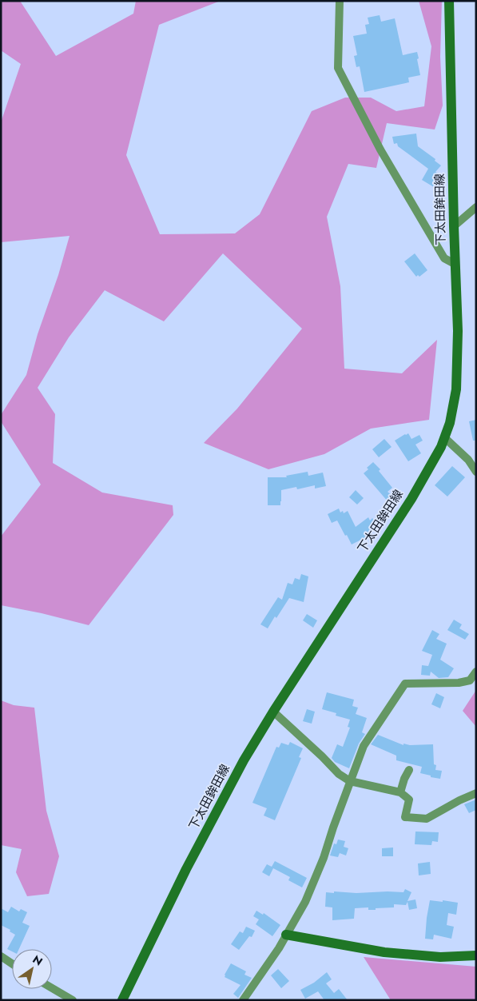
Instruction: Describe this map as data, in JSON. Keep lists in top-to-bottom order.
{
  "streets": {
    "main road": ["下太田鉾田線"]
  },
  "north": "top right"
}
